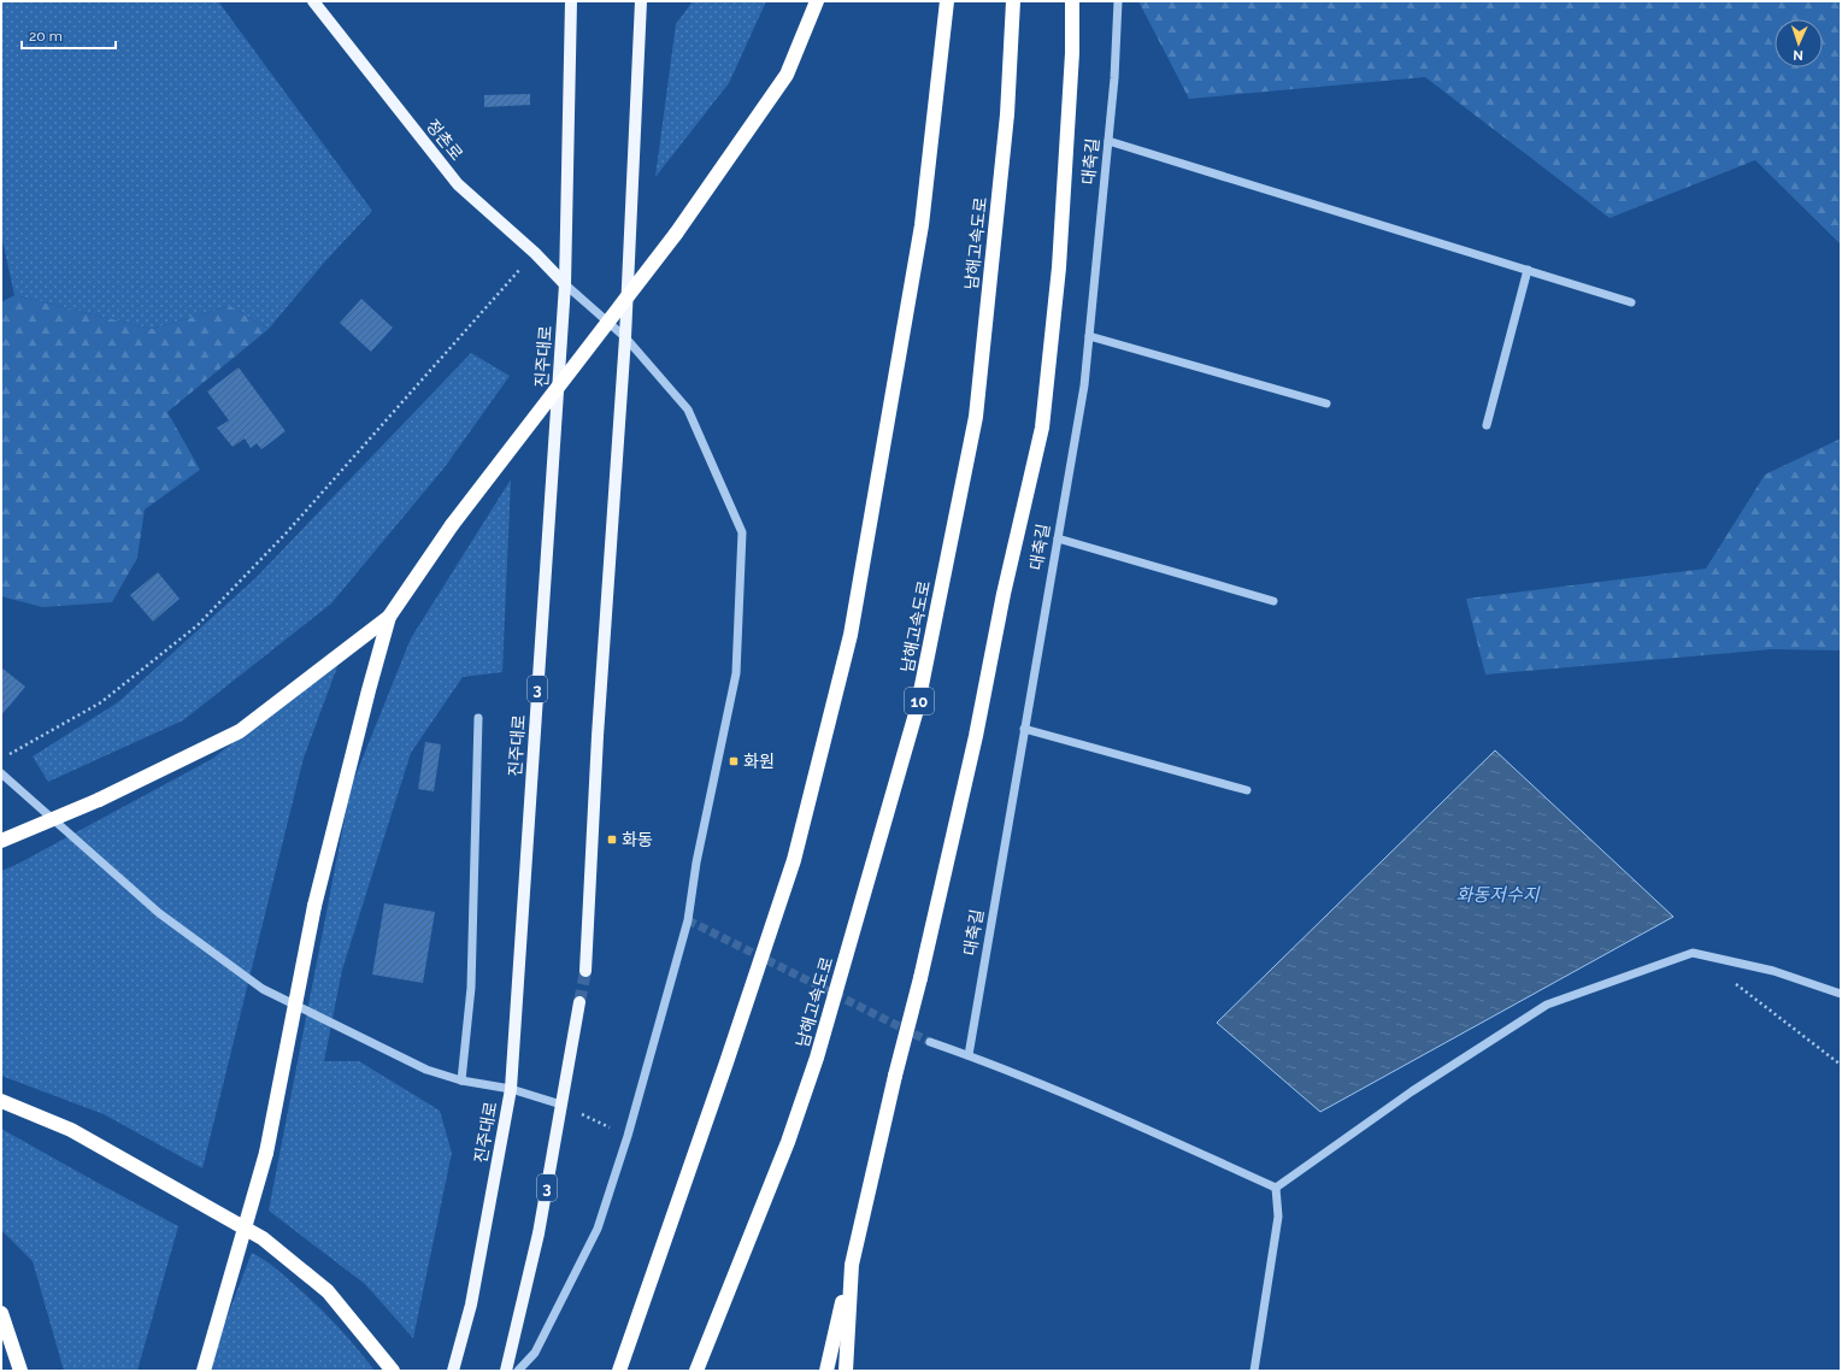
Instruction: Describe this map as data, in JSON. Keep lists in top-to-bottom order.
{
  "streets": {
    "highway": ["남해고속도로", "10"],
    "main road": ["정촌로", "진주대로", "3"],
    "street": ["대축길"]
  },
  "crossings": [
    ["정촌로", "진주대로"]
  ],
  "water": ["화동저수지"],
  "places": {
    "transit": ["화원", "화동"]
  },
  "scale_bar": "20 m",
  "north": "bottom"
}
